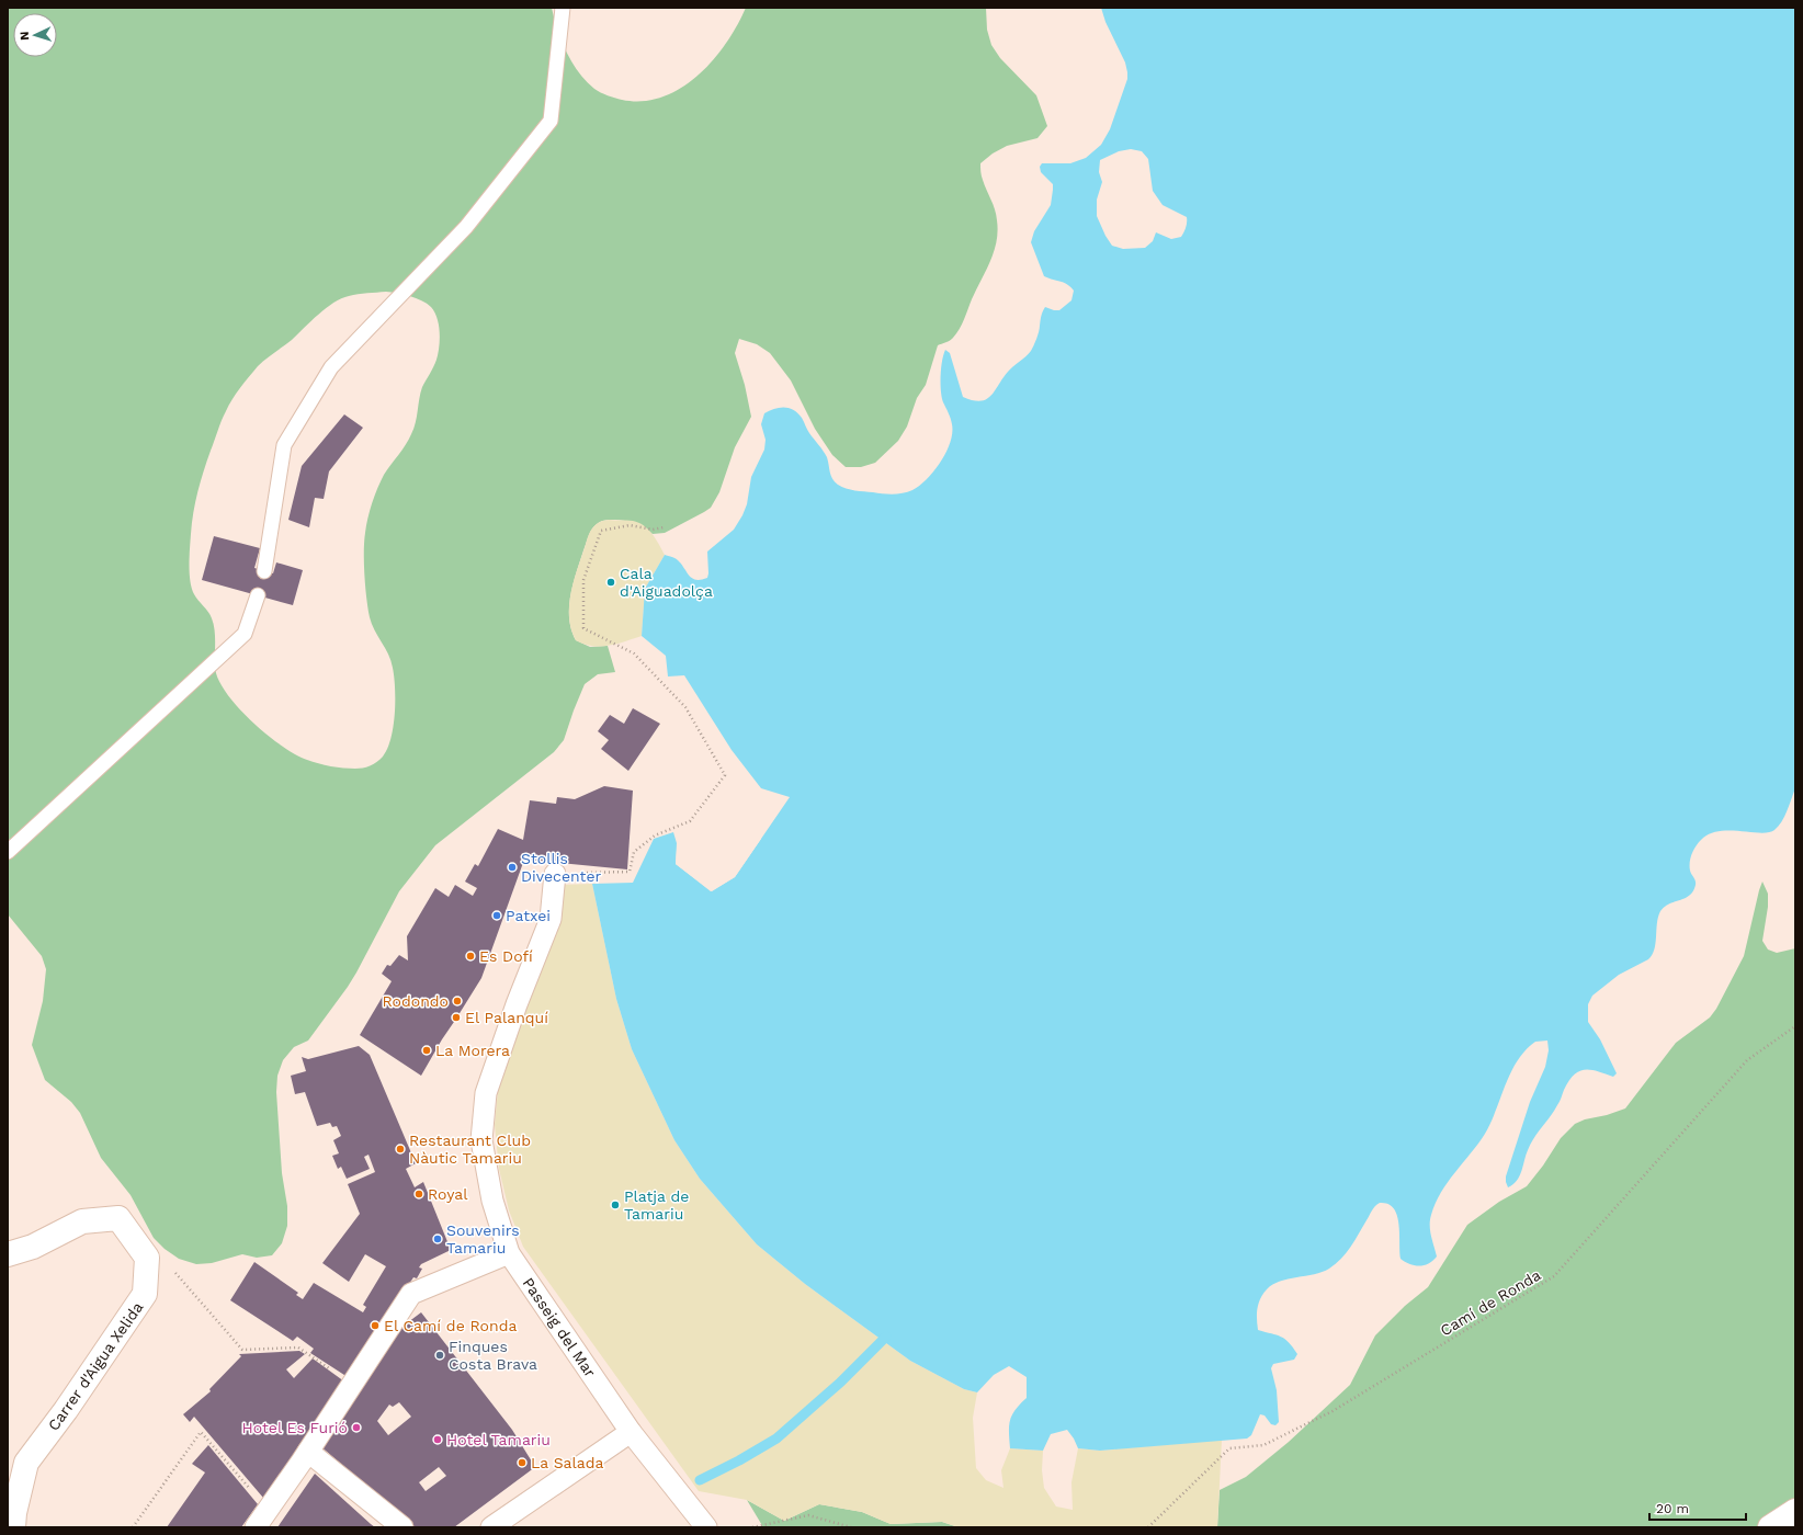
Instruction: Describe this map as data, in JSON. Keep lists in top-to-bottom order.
{
  "streets": {
    "street": ["Passeig del Mar", "Carrer d'Aigua Xelida"],
    "path": ["Camí de Ronda"]
  },
  "places": [
    "Cala d'Aiguadolça",
    "Stollis Divecenter",
    "Patxei",
    "Es Dofí",
    "Rodondo",
    "El Palanquí",
    "La Morera",
    "Restaurant Club Nàutic Tamariu",
    "Royal",
    "Platja de Tamariu",
    "Souvenirs Tamariu",
    "El Camí de Ronda",
    "Finques Costa Brava",
    "Hotel Es Furió",
    "Hotel Tamariu",
    "La Salada"
  ],
  "scale_bar": "20 m",
  "north": "left"
}
